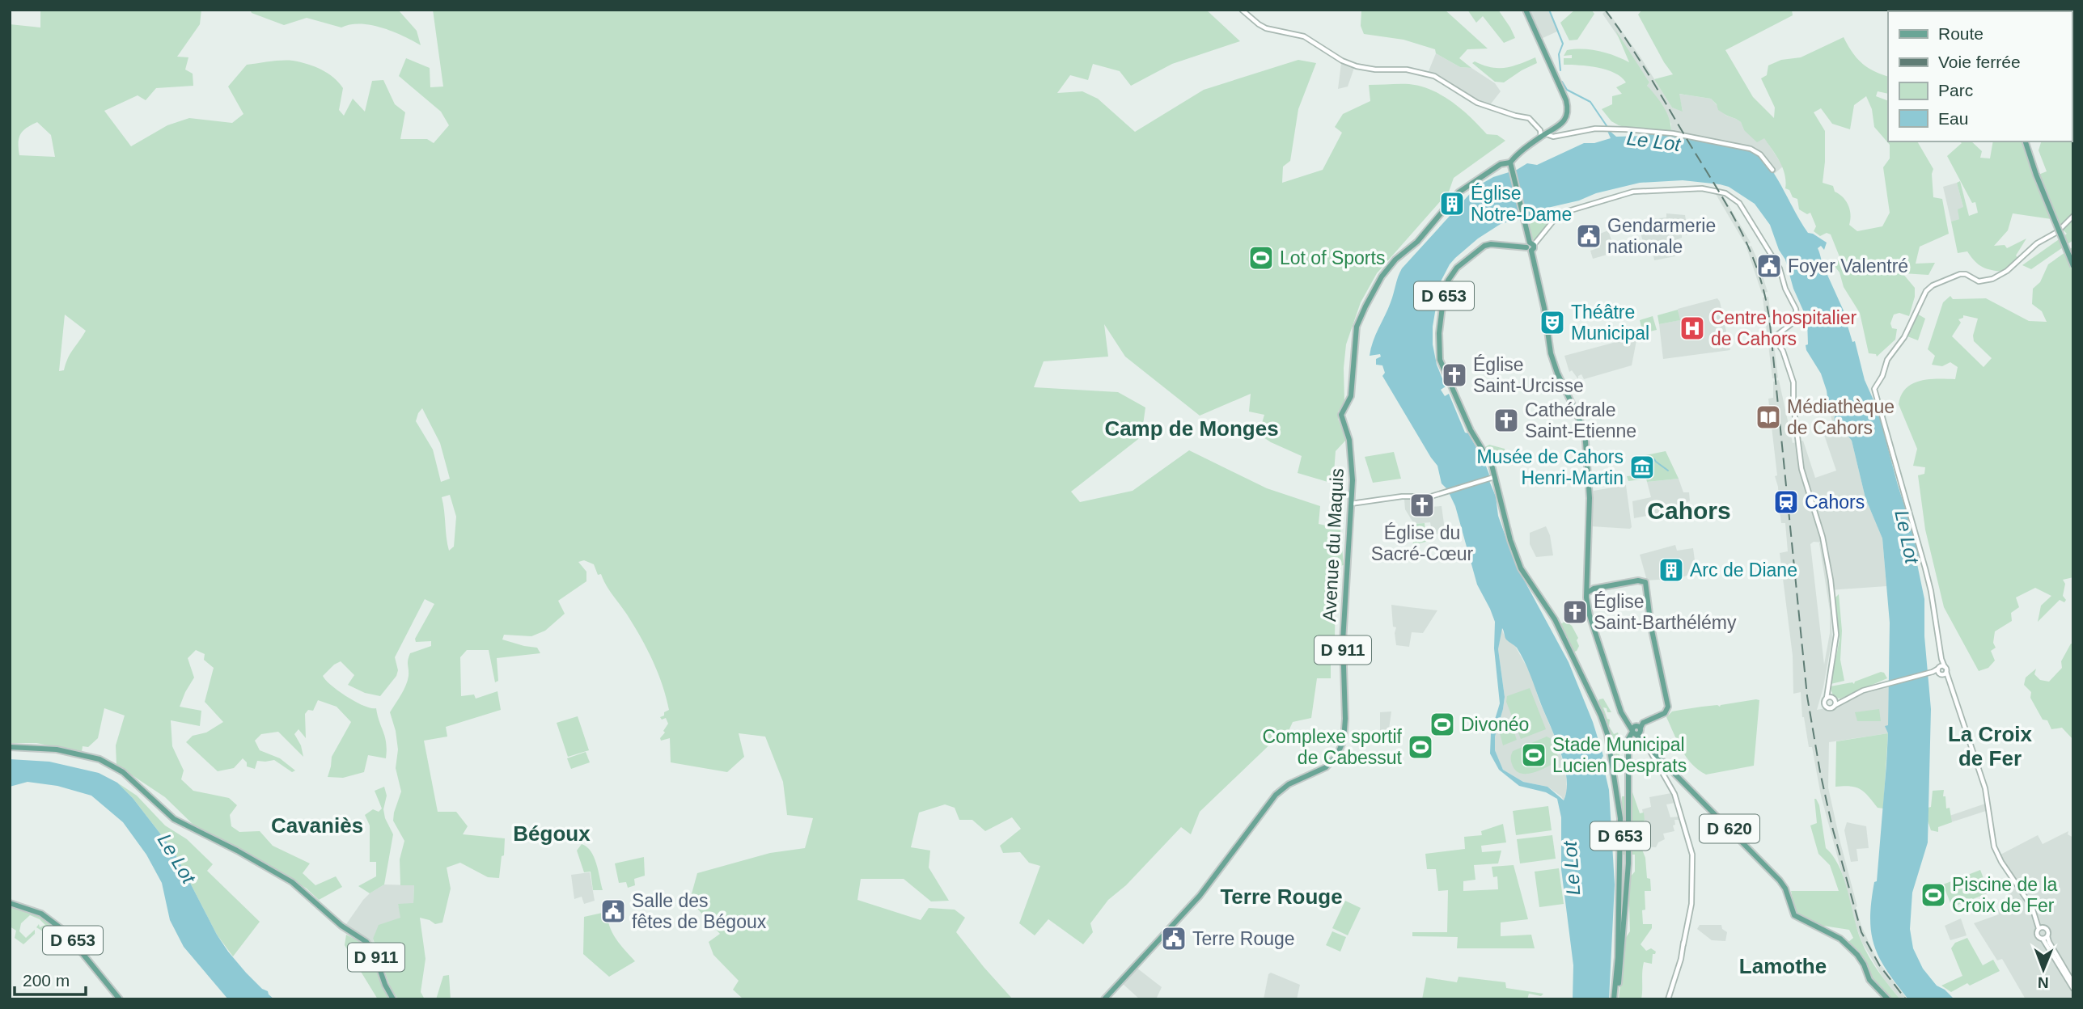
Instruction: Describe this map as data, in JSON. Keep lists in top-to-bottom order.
{
  "streets": {
    "main road": [
      "D 653",
      "Avenue du Maquis",
      "D 911",
      "D 620"
    ]
  },
  "crossings": [
    ["D 653", "D 620"],
    ["Avenue du Maquis", "D 620"]
  ],
  "districts": [
    "Camp de Monges",
    "Cahors",
    "La Croix de Fer",
    "Cavaniès",
    "Bégoux",
    "Terre Rouge",
    "Lamothe"
  ],
  "water": ["Le Lot"],
  "places": {
    "building": ["Église Notre-Dame", "Arc de Diane"],
    "public building": [
      "Gendarmerie nationale",
      "Foyer Valentré",
      "Salle des fêtes de Bégoux",
      "Terre Rouge"
    ],
    "sports": [
      "Lot of Sports",
      "Divonéo",
      "Complexe sportif de Cabessut",
      "Stade Municipal Lucien Desprats",
      "Piscine de la Croix de Fer"
    ],
    "theatre": ["Théâtre Municipal"],
    "hospital": ["Centre hospitalier de Cahors"],
    "church": [
      "Église Saint-Urcisse",
      "Cathédrale Saint-Etienne",
      "Église du Sacré-Cœur",
      "Église Saint-Barthélémy"
    ],
    "library": ["Médiathèque de Cahors"],
    "museum": ["Musée de Cahors Henri-Martin"],
    "station": ["Cahors"]
  },
  "legend": [
    "Route",
    "Voie ferrée",
    "Parc",
    "Eau"
  ],
  "scale_bar": "200 m",
  "north": "bottom"
}
